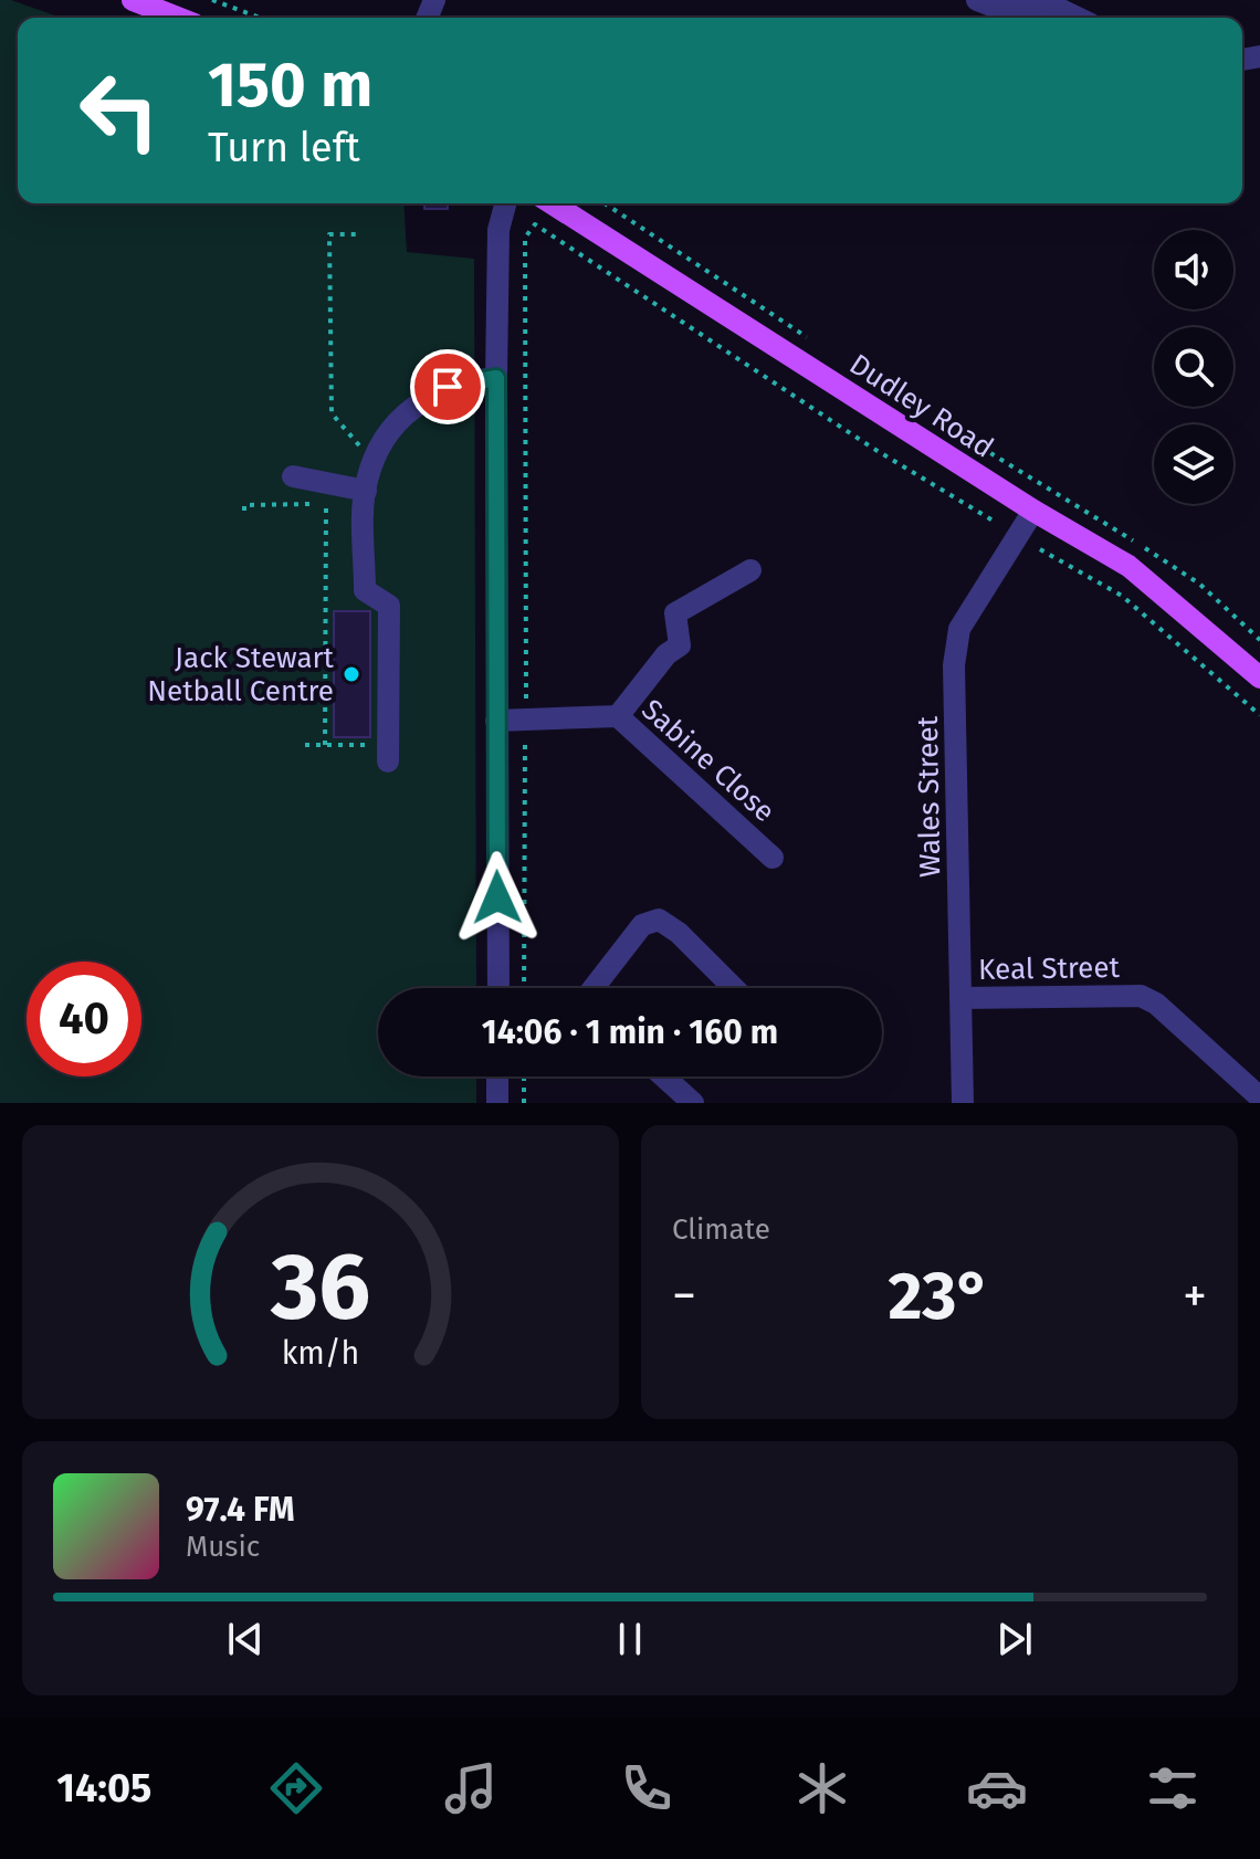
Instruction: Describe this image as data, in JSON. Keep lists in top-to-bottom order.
{
  "streets": {
    "main road": ["Dudley Road"],
    "street": ["Sabine Close", "Wales Street", "Keal Street"]
  },
  "crossings": [
    ["Dudley Road", "Wales Street"],
    ["Wales Street", "Keal Street"]
  ],
  "places": ["Jack Stewart Netball Centre"],
  "page": {
    "turn": ["150 m", "Turn left"],
    "limit": "40",
    "trip": "14:06 · 1 min · 160 m",
    "tile": "Climate",
    "heat": ["−", "23°", "+"],
    "song": ["97.4 FM", "Music"],
    "tabs": "14:05",
    "gauge": ["36", "km/h"]
  }
}
